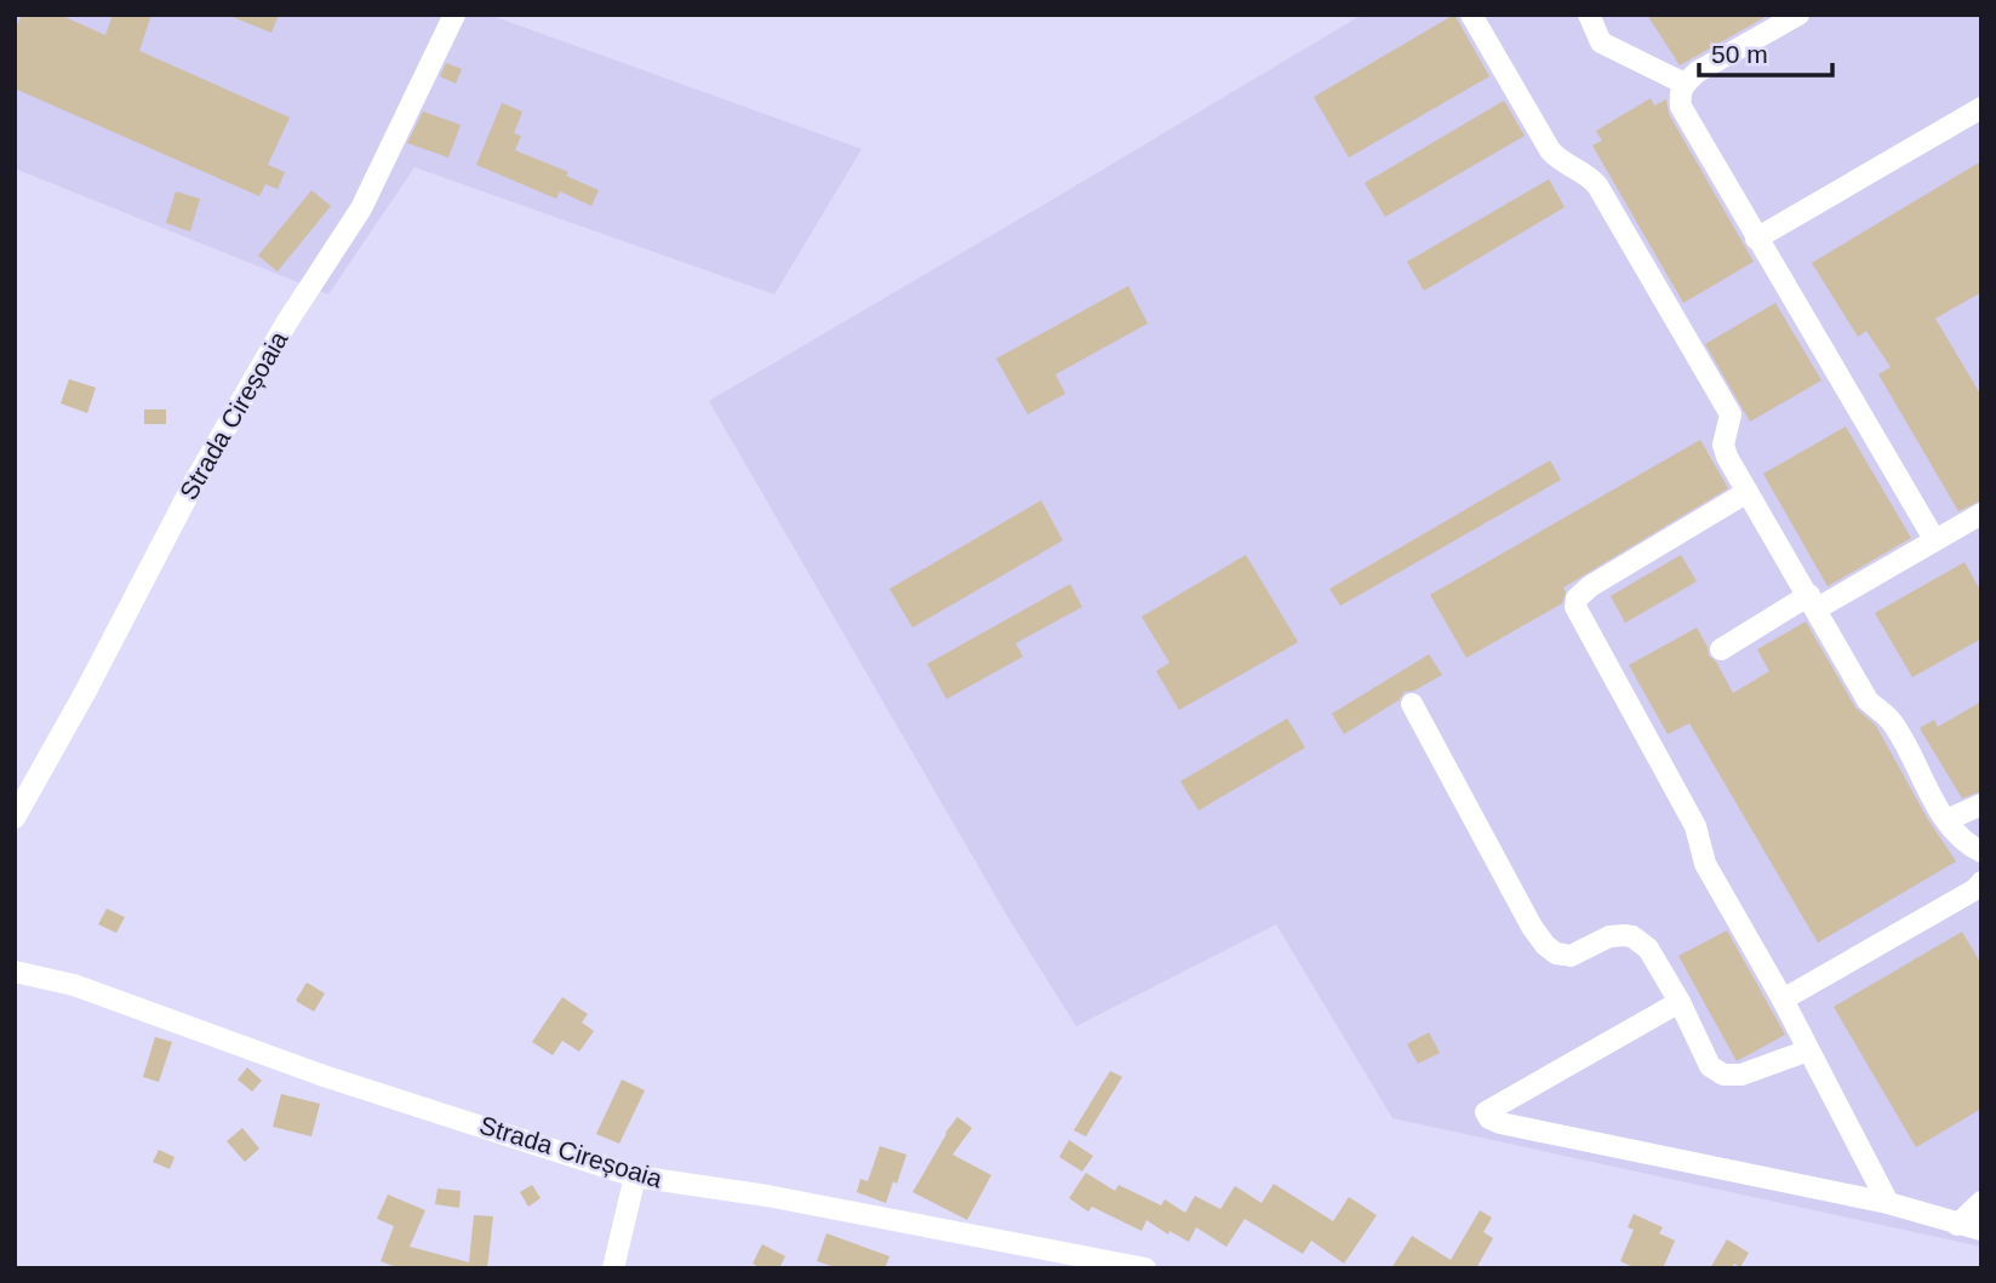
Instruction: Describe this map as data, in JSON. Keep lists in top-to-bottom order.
{
  "streets": {
    "street": ["Strada Cireșoaia"]
  },
  "scale_bar": "50 m"
}
